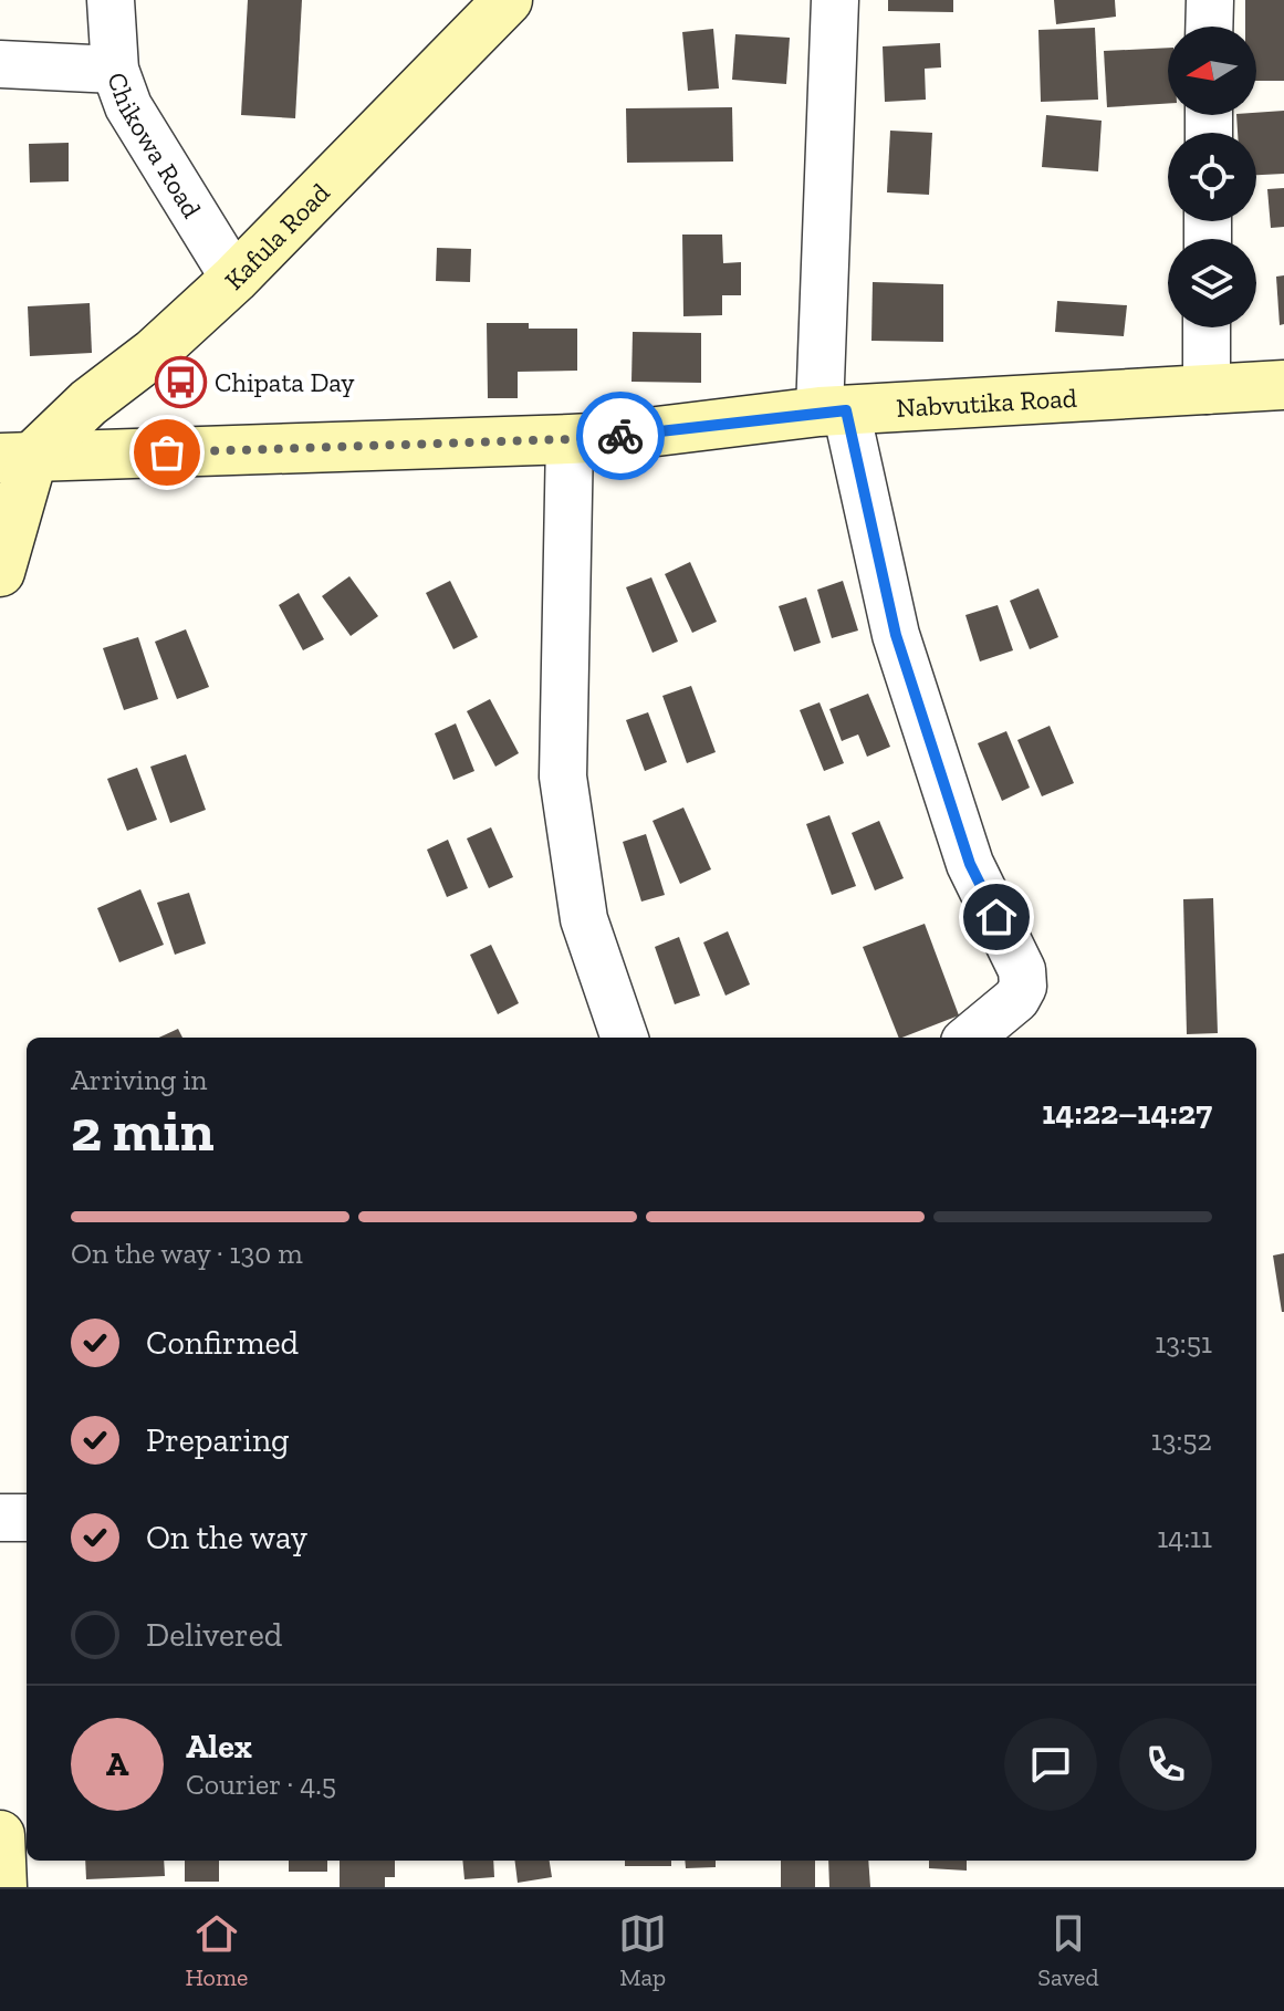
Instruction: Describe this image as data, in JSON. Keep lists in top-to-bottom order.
{
  "streets": {
    "street": ["Chikowa Road", "Kafula Road", "Nabvutika Road"]
  },
  "crossings": [
    ["Chikowa Road", "Kafula Road"],
    ["Kafula Road", "Nabvutika Road"]
  ],
  "places": {
    "bus stop": ["Chipata Day"]
  },
  "north": "left",
  "page": {
    "heading": ["2 min", "Arriving in", "14:22–14:27"],
    "panel": ["Alex", "Courier · 4.5"],
    "bar": "On the way · 130 m",
    "list": [
      ["Confirmed", "13:51"],
      ["Preparing", "13:52"],
      ["On the way", "14:11"],
      "Delivered"
    ],
    "round": "A",
    "tabs": ["Home", "Map", "Saved"]
  }
}
